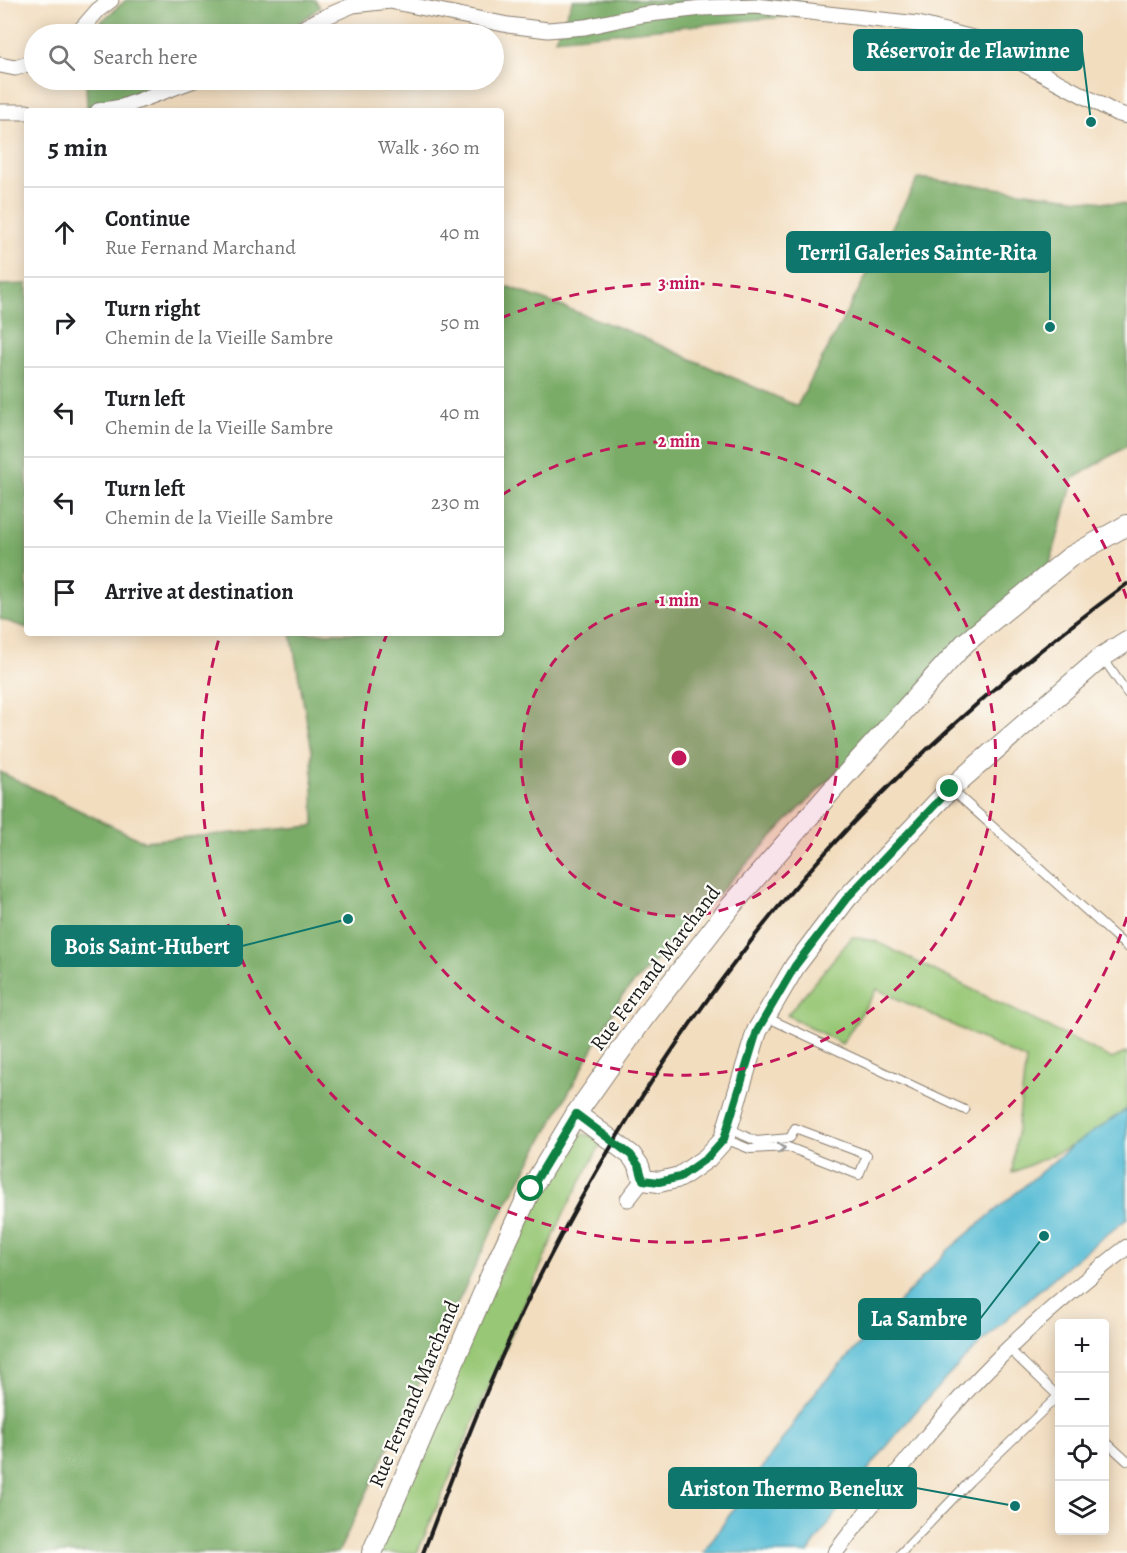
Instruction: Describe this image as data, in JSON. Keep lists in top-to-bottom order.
{
  "streets": {
    "street": ["Rue Fernand Marchand"]
  },
  "places": [
    "Réservoir de Flawinne",
    "Terril Galeries Sainte-Rita",
    "Bois Saint-Hubert",
    "La Sambre",
    "Ariston Thermo Benelux"
  ],
  "page": {
    "search": "Search here",
    "heading": ["5 min", "Walk · 360 m"],
    "list": [
      ["Continue", "Rue Fernand Marchand", "40 m"],
      ["Turn right", "Chemin de la Vieille Sambre", "50 m"],
      ["Turn left", "Chemin de la Vieille Sambre", "40 m"],
      ["Turn left", "Chemin de la Vieille Sambre", "230 m"],
      "Arrive at destination"
    ],
    "map_buttons": ["+", "−"]
  },
  "rings": ["3 min", "2 min", "1 min"]
}
